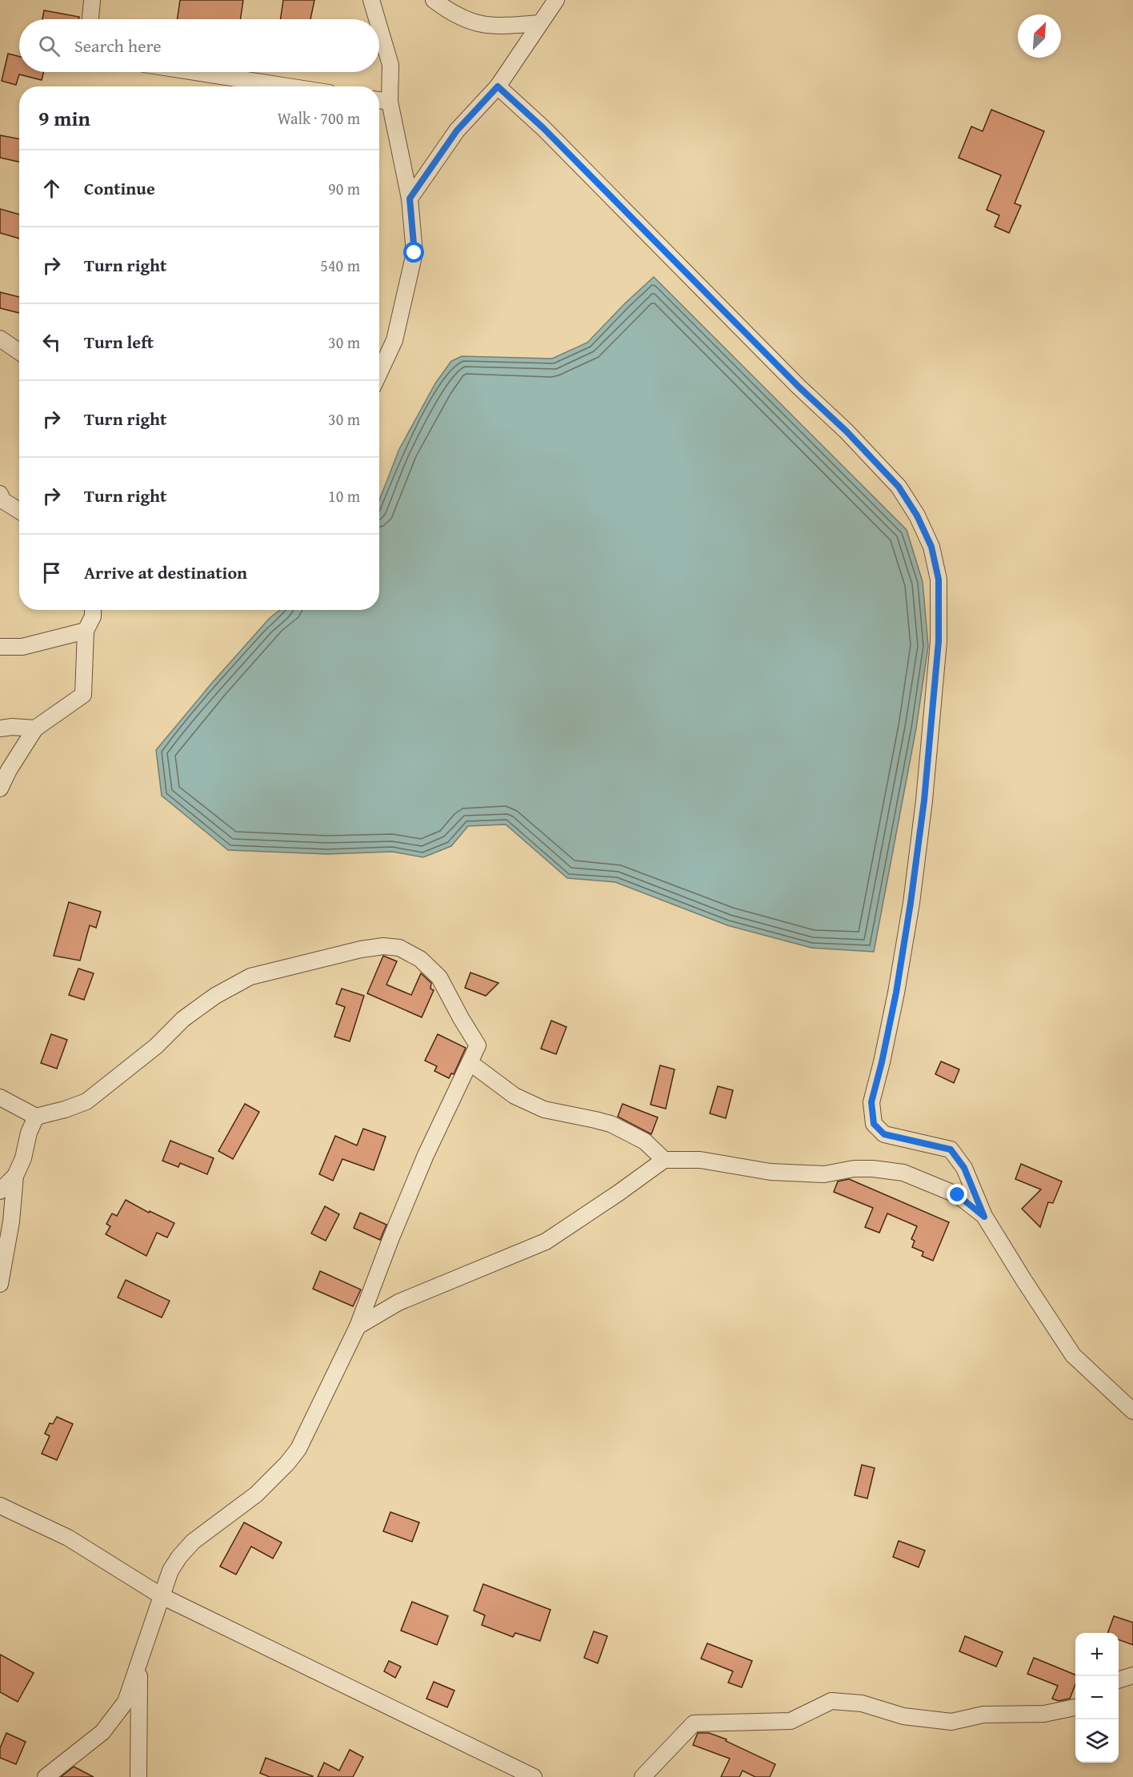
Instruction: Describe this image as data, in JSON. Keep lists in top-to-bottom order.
{
  "north": "top right",
  "page": {
    "search": "Search here",
    "heading": ["9 min", "Walk · 700 m"],
    "list": [
      ["Continue", "90 m"],
      ["Turn right", "540 m"],
      ["Turn left", "30 m"],
      ["Turn right", "30 m"],
      ["Turn right", "10 m"],
      "Arrive at destination"
    ],
    "map_buttons": ["+", "−"]
  }
}
